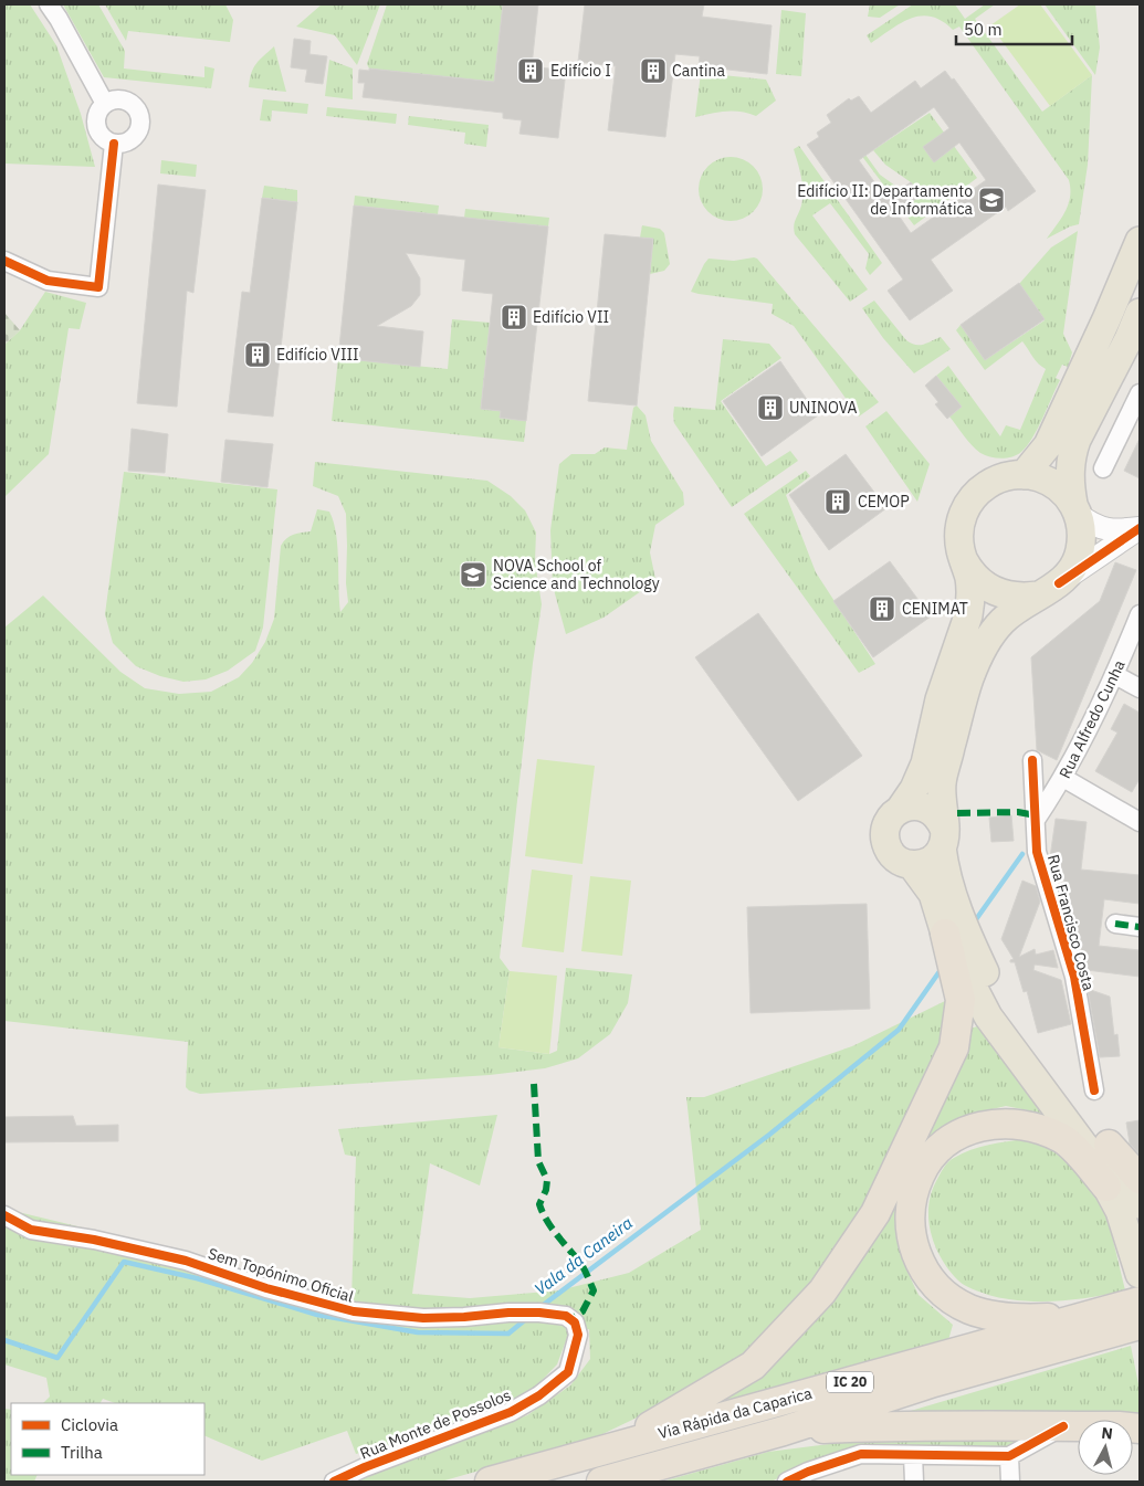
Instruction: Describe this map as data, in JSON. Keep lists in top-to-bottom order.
{
  "streets": {
    "highway": ["IC 20", "Via Rápida da Caparica"],
    "street": [
      "Rua Alfredo Cunha",
      "Rua Francisco Costa",
      "Sem Topónimo Oficial",
      "Rua Monte de Possolos"
    ]
  },
  "crossings": [
    ["Rua Alfredo Cunha", "Rua Francisco Costa"],
    ["Sem Topónimo Oficial", "Rua Monte de Possolos"]
  ],
  "water": ["Vala da Caneira"],
  "places": {
    "building": [
      "Edifício I",
      "Cantina",
      "Edifício VII",
      "Edifício VIII",
      "UNINOVA",
      "CEMOP",
      "CENIMAT"
    ],
    "school or university": ["Edifício II: Departamento de Informática", "NOVA School of Science and Technology"]
  },
  "legend": ["Ciclovia", "Trilha"],
  "scale_bar": "50 m",
  "north": "top"
}
